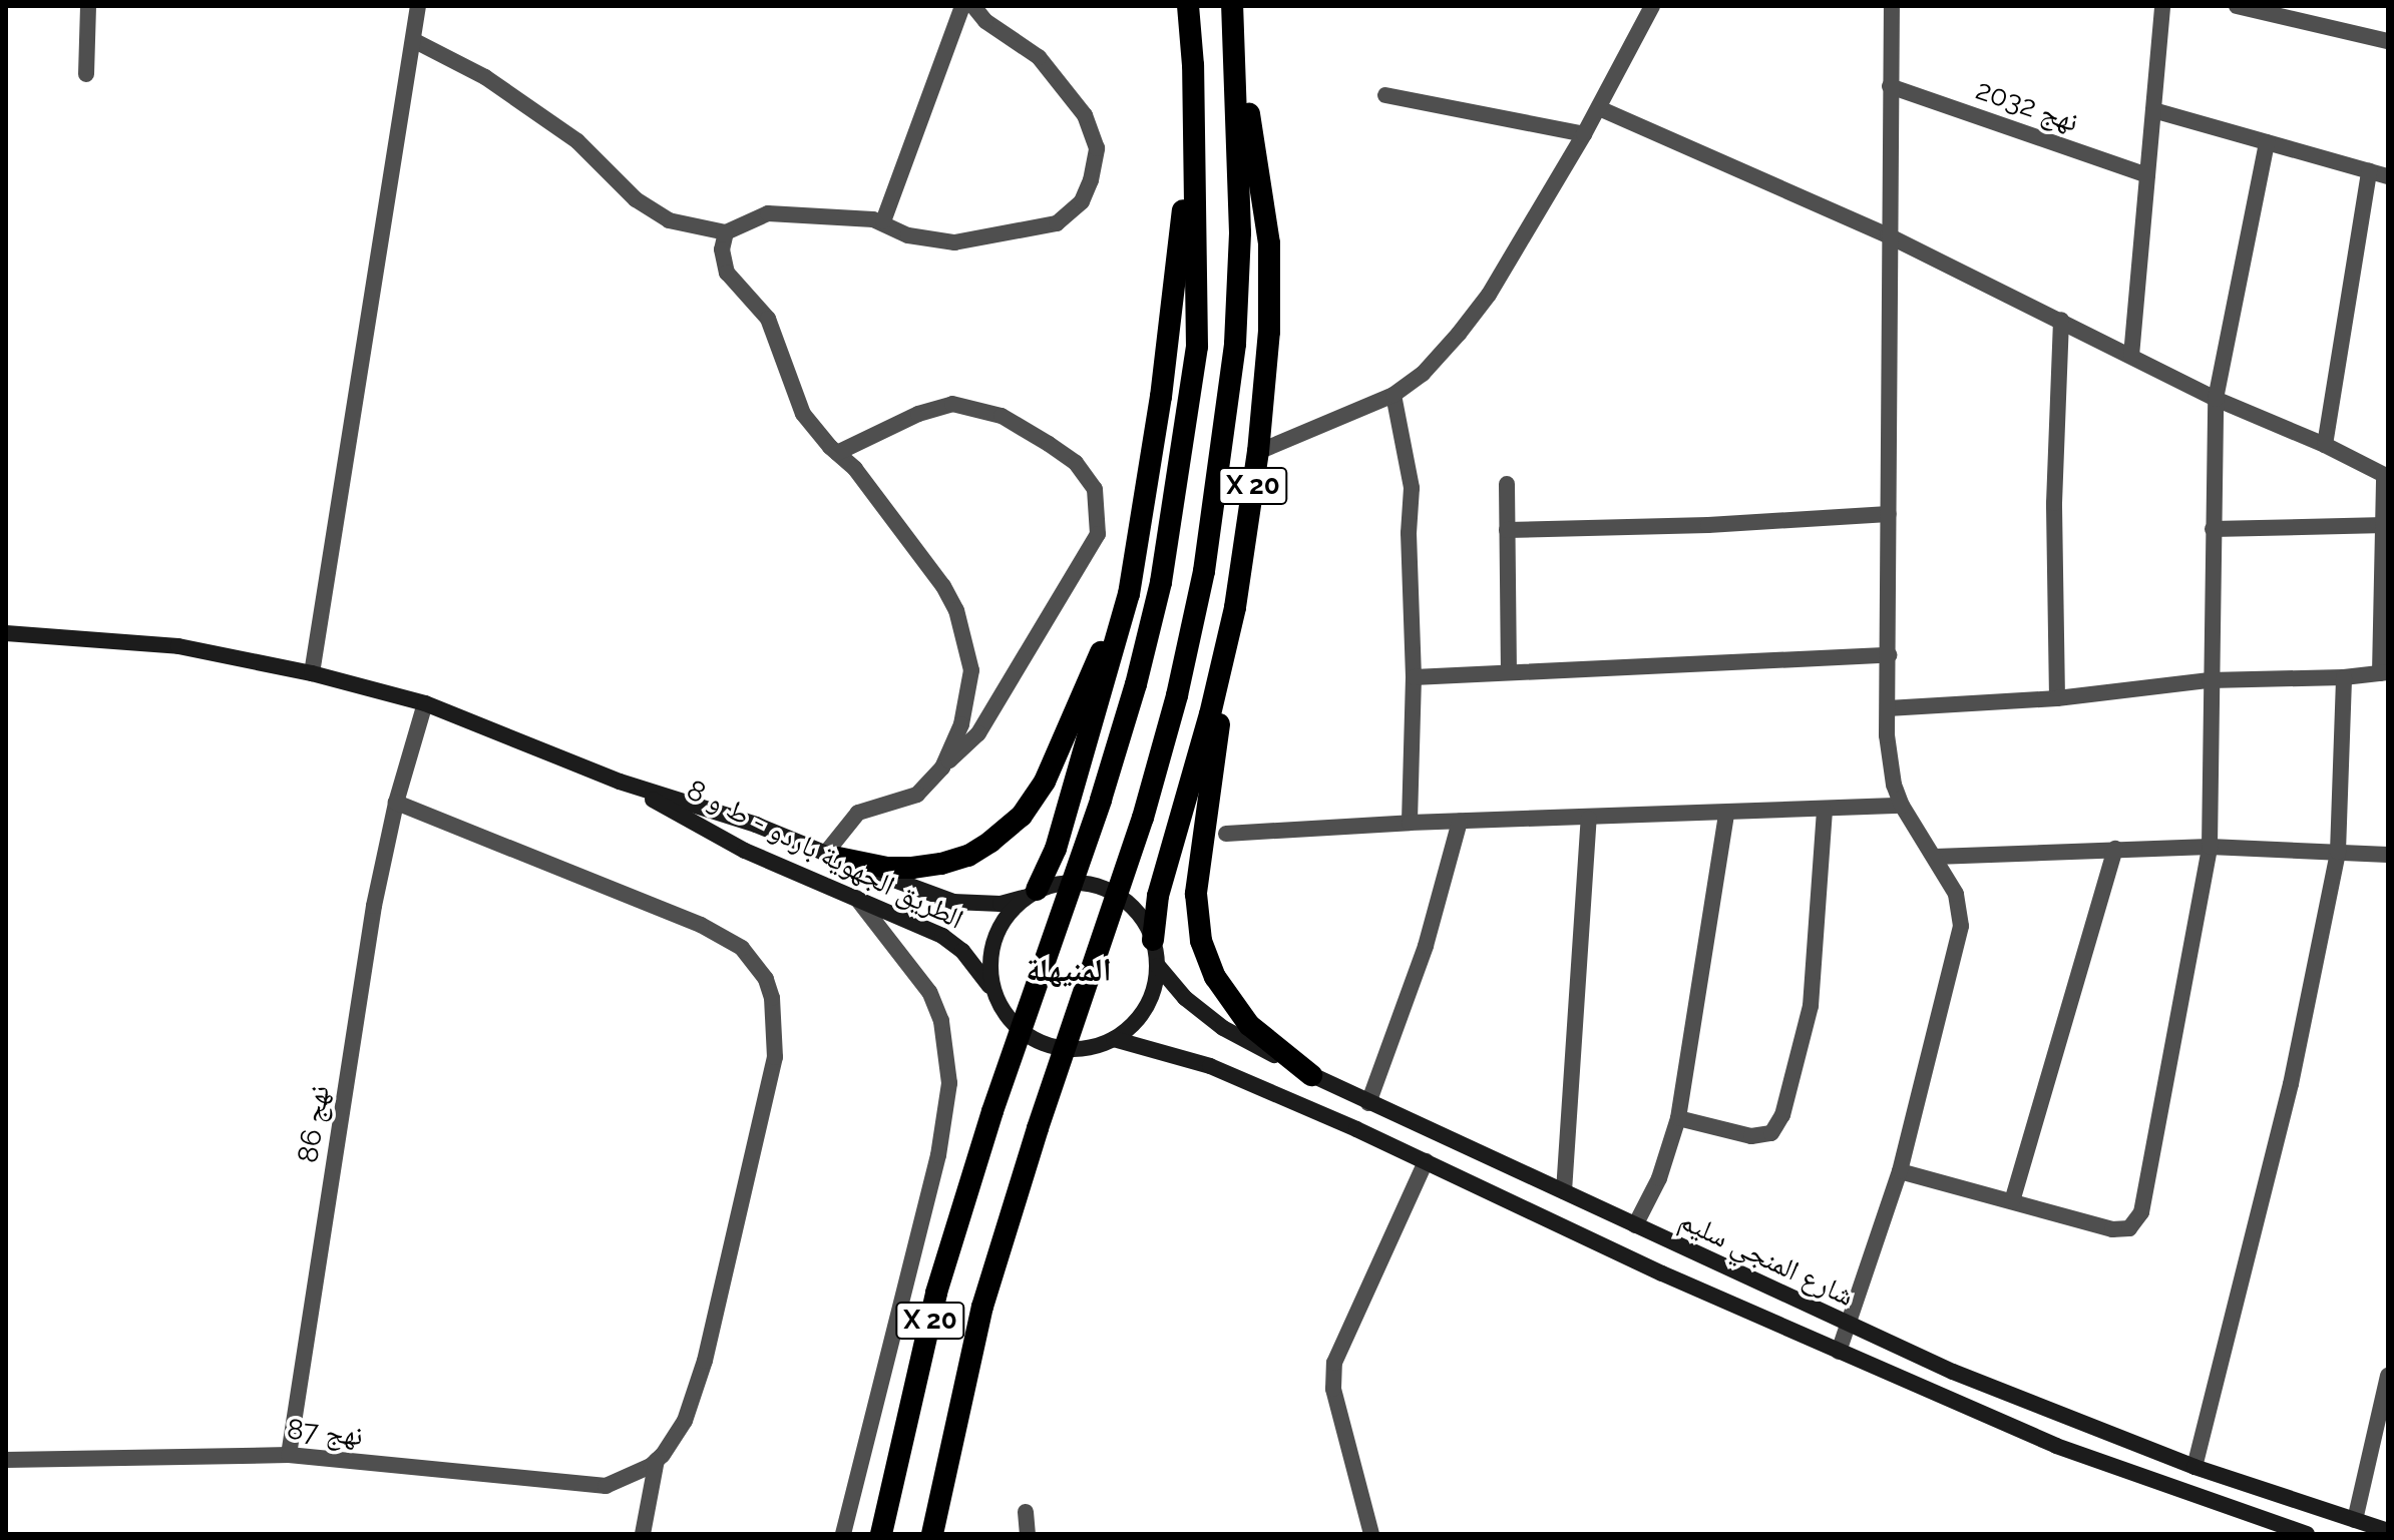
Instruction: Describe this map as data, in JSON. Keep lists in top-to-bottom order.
{
  "streets": {
    "highway": ["X 20"],
    "main road": ["الطريق الجهوية باردو - ط و 8", "شارع المنجي سليم"],
    "street": ["نهج 2032", "نهج 86", "نهج 87"]
  },
  "crossings": [
    ["X 20", "الطريق الجهوية باردو - ط و 8"],
    ["X 20", "شارع المنجي سليم"],
    ["الطريق الجهوية باردو - ط و 8", "نهج 86"],
    ["الطريق الجهوية باردو - ط و 8", "شارع المنجي سليم"],
    ["نهج 86", "نهج 87"]
  ],
  "districts": ["المنيهلة"]
}
